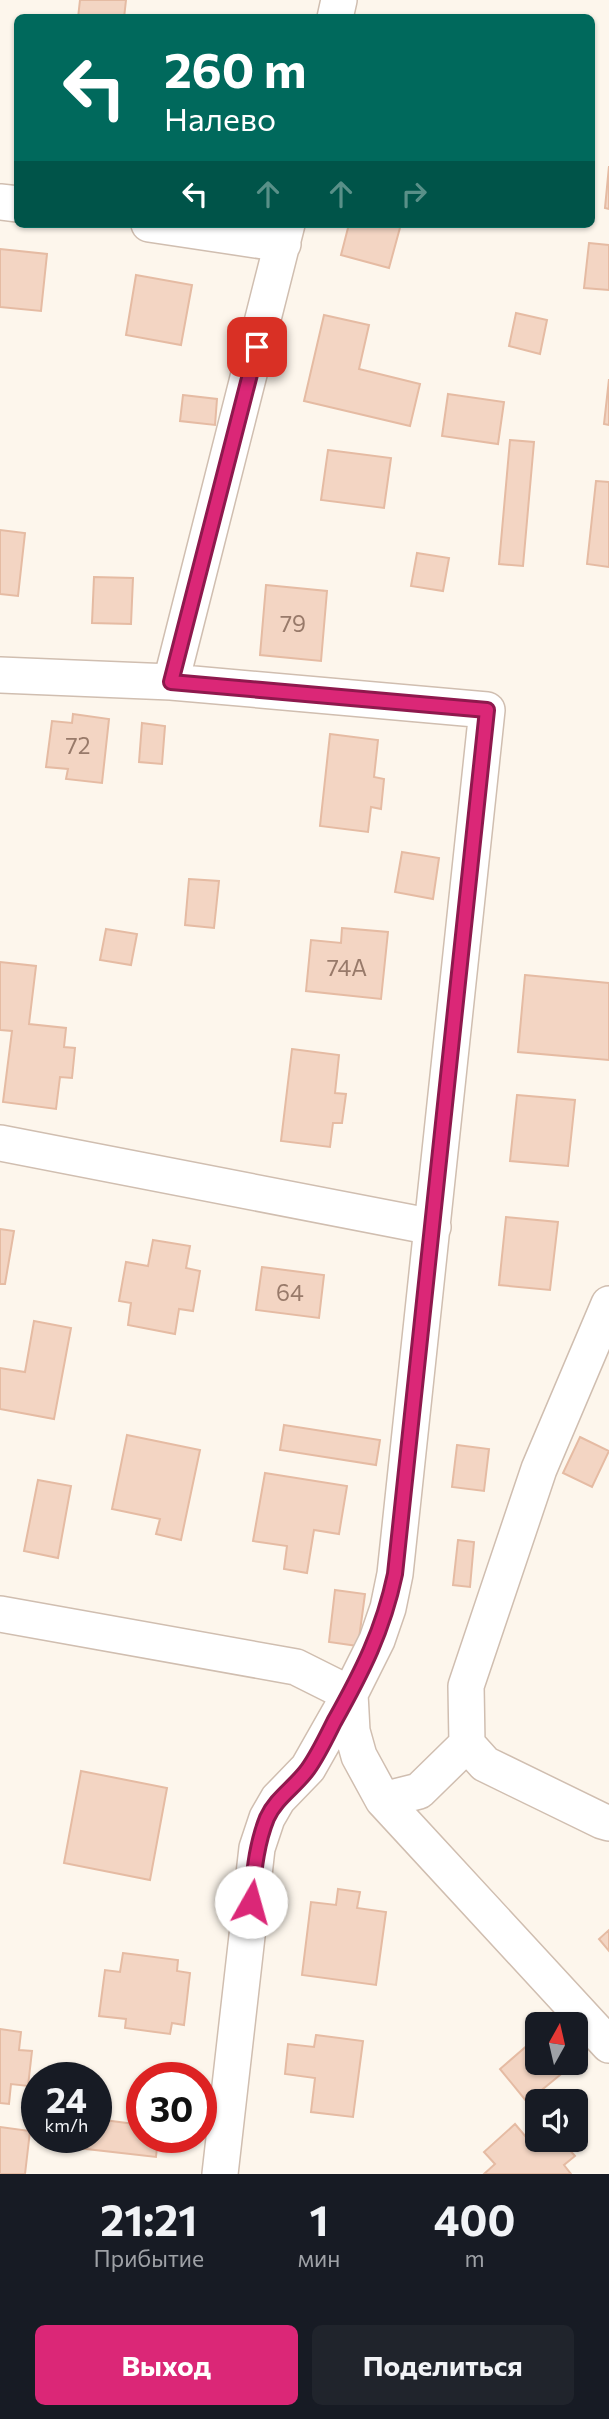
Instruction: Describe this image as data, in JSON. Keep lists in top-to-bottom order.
{
  "house_numbers": [
    "79",
    "72",
    "74А",
    "64"
  ],
  "north": "top",
  "page": {
    "turn": ["260 m", "Налево"],
    "speed": "24 km/h",
    "limit": "30",
    "eta": [
      "21:21",
      "Прибытие",
      "1",
      "мин",
      "400",
      "m"
    ],
    "buttons": ["Выход", "Поделиться"]
  }
}
